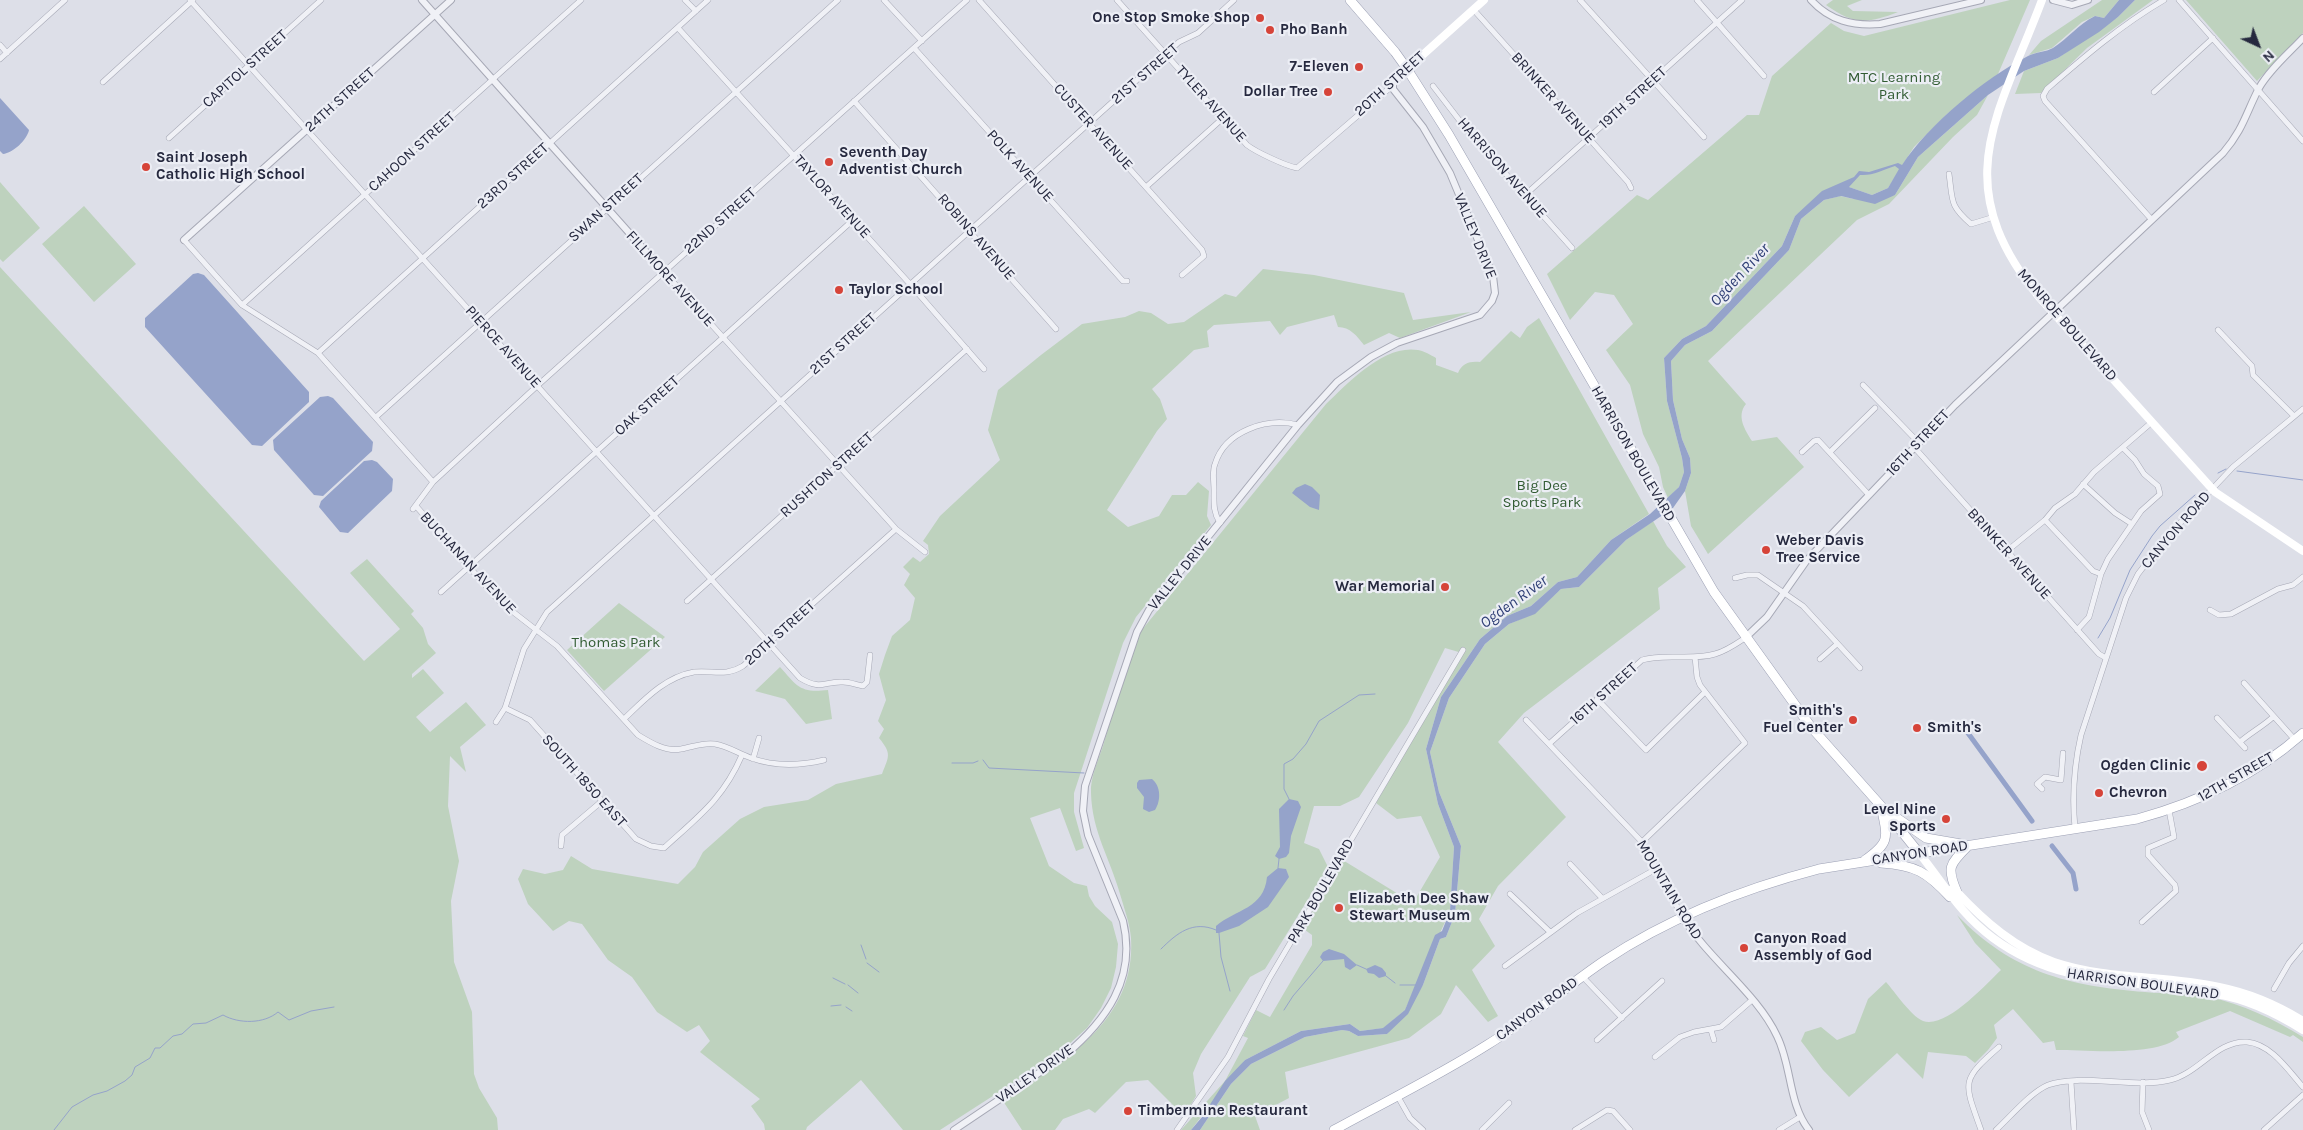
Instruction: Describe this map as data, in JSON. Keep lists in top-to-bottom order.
{
  "streets": {
    "main road": [
      "20TH STREET",
      "MONROE BOULEVARD",
      "HARRISON BOULEVARD",
      "CANYON ROAD",
      "12TH STREET"
    ],
    "street": [
      "CAPITOL STREET",
      "21ST STREET",
      "BRINKER AVENUE",
      "19TH STREET",
      "24TH STREET",
      "TYLER AVENUE",
      "CUSTER AVENUE",
      "CAHOON STREET",
      "POLK AVENUE",
      "HARRISON AVENUE",
      "23RD STREET",
      "TAYLOR AVENUE",
      "SWAN STREET",
      "22ND STREET",
      "VALLEY DRIVE",
      "ROBINS AVENUE",
      "FILLMORE AVENUE",
      "PIERCE AVENUE",
      "OAK STREET",
      "16TH STREET",
      "RUSHTON STREET",
      "BUCHANAN AVENUE",
      "SOUTH 1850 EAST",
      "MOUNTAIN ROAD",
      "PARK BOULEVARD"
    ]
  },
  "crossings": [
    ["CAPITOL STREET", "PIERCE AVENUE"],
    ["21ST STREET", "TYLER AVENUE"],
    ["21ST STREET", "CUSTER AVENUE"],
    ["21ST STREET", "POLK AVENUE"],
    ["21ST STREET", "TAYLOR AVENUE"],
    ["21ST STREET", "ROBINS AVENUE"],
    ["21ST STREET", "FILLMORE AVENUE"],
    ["21ST STREET", "PIERCE AVENUE"],
    ["21ST STREET", "BUCHANAN AVENUE"],
    ["21ST STREET", "SOUTH 1850 EAST"],
    ["20TH STREET", "BRINKER AVENUE"],
    ["20TH STREET", "TYLER AVENUE"],
    ["20TH STREET", "VALLEY DRIVE"],
    ["20TH STREET", "FILLMORE AVENUE"],
    ["20TH STREET", "PIERCE AVENUE"],
    ["20TH STREET", "HARRISON BOULEVARD"],
    ["20TH STREET", "BUCHANAN AVENUE"],
    ["BRINKER AVENUE", "19TH STREET"],
    ["BRINKER AVENUE", "16TH STREET"],
    ["BRINKER AVENUE", "CANYON ROAD"],
    ["19TH STREET", "HARRISON AVENUE"],
    ["24TH STREET", "FILLMORE AVENUE"],
    ["24TH STREET", "PIERCE AVENUE"],
    ["CAHOON STREET", "FILLMORE AVENUE"],
    ["CAHOON STREET", "PIERCE AVENUE"],
    ["POLK AVENUE", "22ND STREET"],
    ["23RD STREET", "TAYLOR AVENUE"],
    ["23RD STREET", "FILLMORE AVENUE"],
    ["23RD STREET", "PIERCE AVENUE"],
    ["TAYLOR AVENUE", "SWAN STREET"],
    ["TAYLOR AVENUE", "22ND STREET"],
    ["TAYLOR AVENUE", "OAK STREET"],
    ["TAYLOR AVENUE", "RUSHTON STREET"],
    ["SWAN STREET", "FILLMORE AVENUE"],
    ["SWAN STREET", "PIERCE AVENUE"],
    ["22ND STREET", "ROBINS AVENUE"],
    ["22ND STREET", "FILLMORE AVENUE"],
    ["22ND STREET", "PIERCE AVENUE"],
    ["22ND STREET", "BUCHANAN AVENUE"],
    ["FILLMORE AVENUE", "OAK STREET"],
    ["FILLMORE AVENUE", "RUSHTON STREET"],
    ["MONROE BOULEVARD", "16TH STREET"],
    ["MONROE BOULEVARD", "CANYON ROAD"],
    ["PIERCE AVENUE", "OAK STREET"],
    ["PIERCE AVENUE", "RUSHTON STREET"],
    ["OAK STREET", "BUCHANAN AVENUE"],
    ["16TH STREET", "HARRISON BOULEVARD"],
    ["16TH STREET", "MOUNTAIN ROAD"],
    ["HARRISON BOULEVARD", "CANYON ROAD"],
    ["CANYON ROAD", "12TH STREET"],
    ["CANYON ROAD", "MOUNTAIN ROAD"],
    ["BUCHANAN AVENUE", "SOUTH 1850 EAST"]
  ],
  "water": ["Ogden River"],
  "parks": ["MTC Learning Park", "Big Dee Sports Park", "Thomas Park"],
  "places": [
    "One Stop Smoke Shop",
    "Pho Banh",
    "7-Eleven",
    "Dollar Tree",
    "Seventh Day Adventist Church",
    "Saint Joseph Catholic High School",
    "Taylor School",
    "Weber Davis Tree Service",
    "War Memorial",
    "Smith's Fuel Center",
    "Smith's",
    "Ogden Clinic",
    "Chevron",
    "Level Nine Sports",
    "Elizabeth Dee Shaw Stewart Museum",
    "Canyon Road Assembly of God",
    "Timbermine Restaurant"
  ],
  "north": "bottom right"
}
